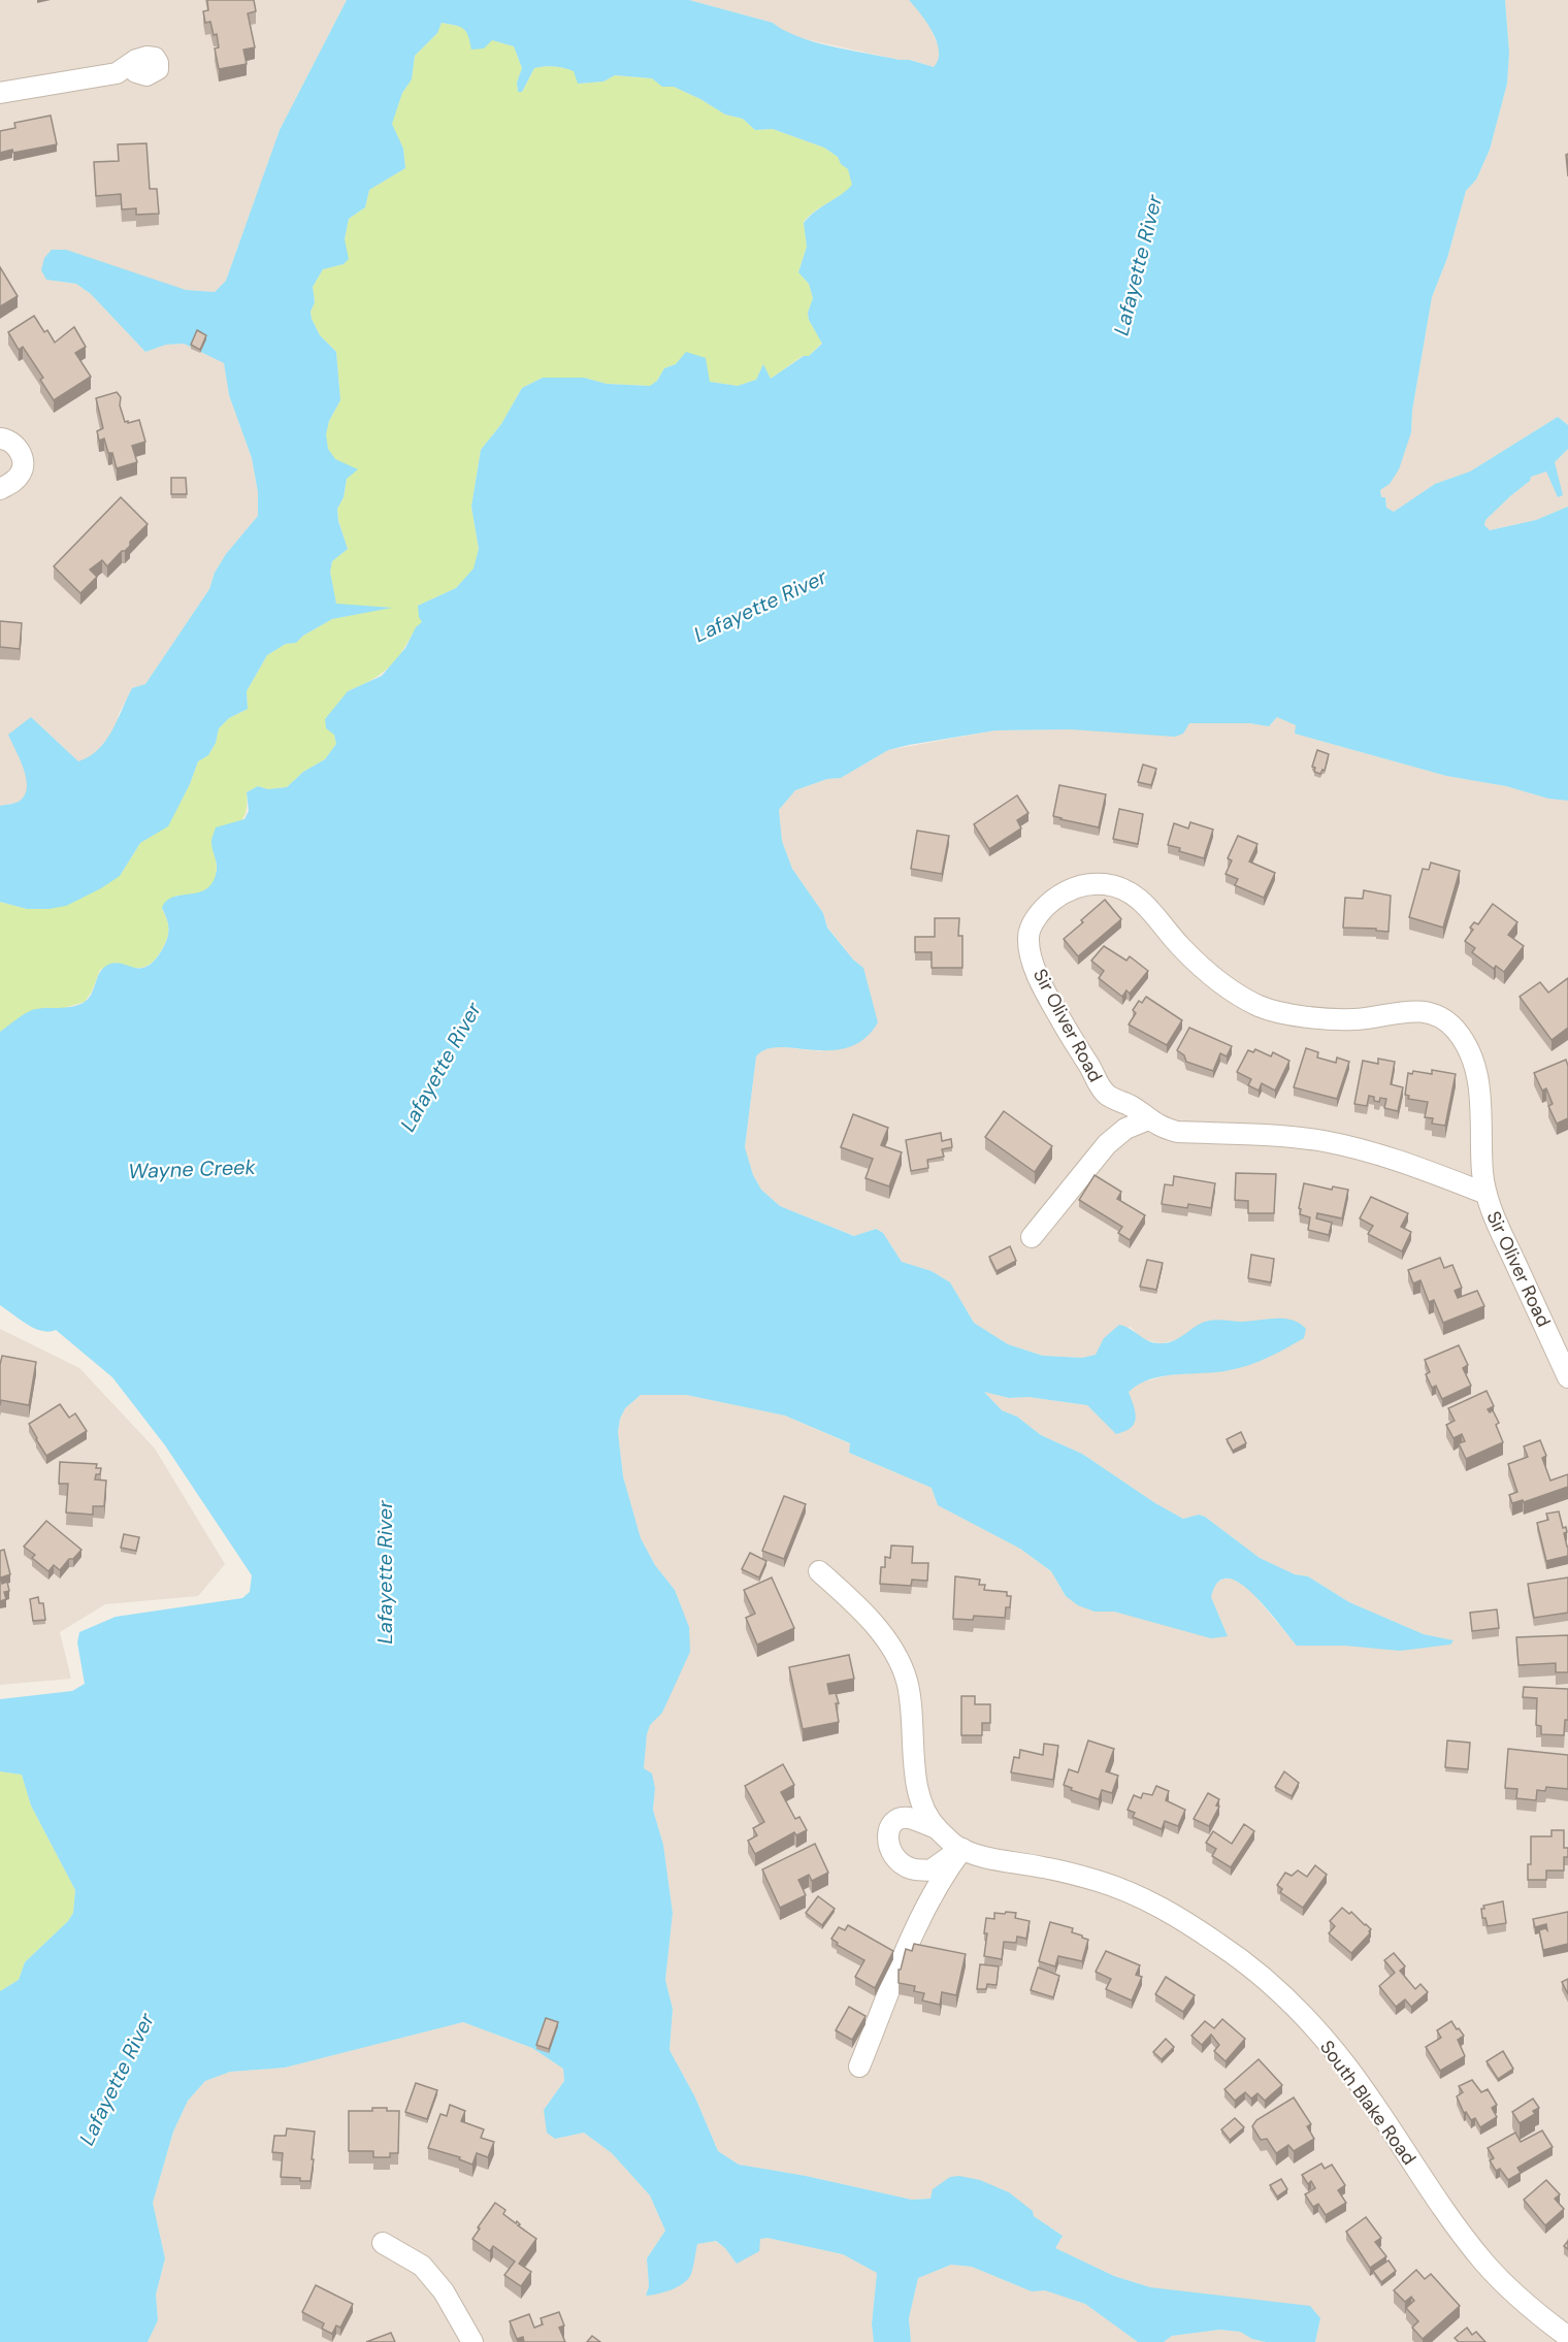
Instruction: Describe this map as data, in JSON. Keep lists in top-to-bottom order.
{
  "streets": {
    "street": ["Sir Oliver Road", "South Blake Road"]
  },
  "water": ["Lafayette River", "Wayne Creek"]
}
